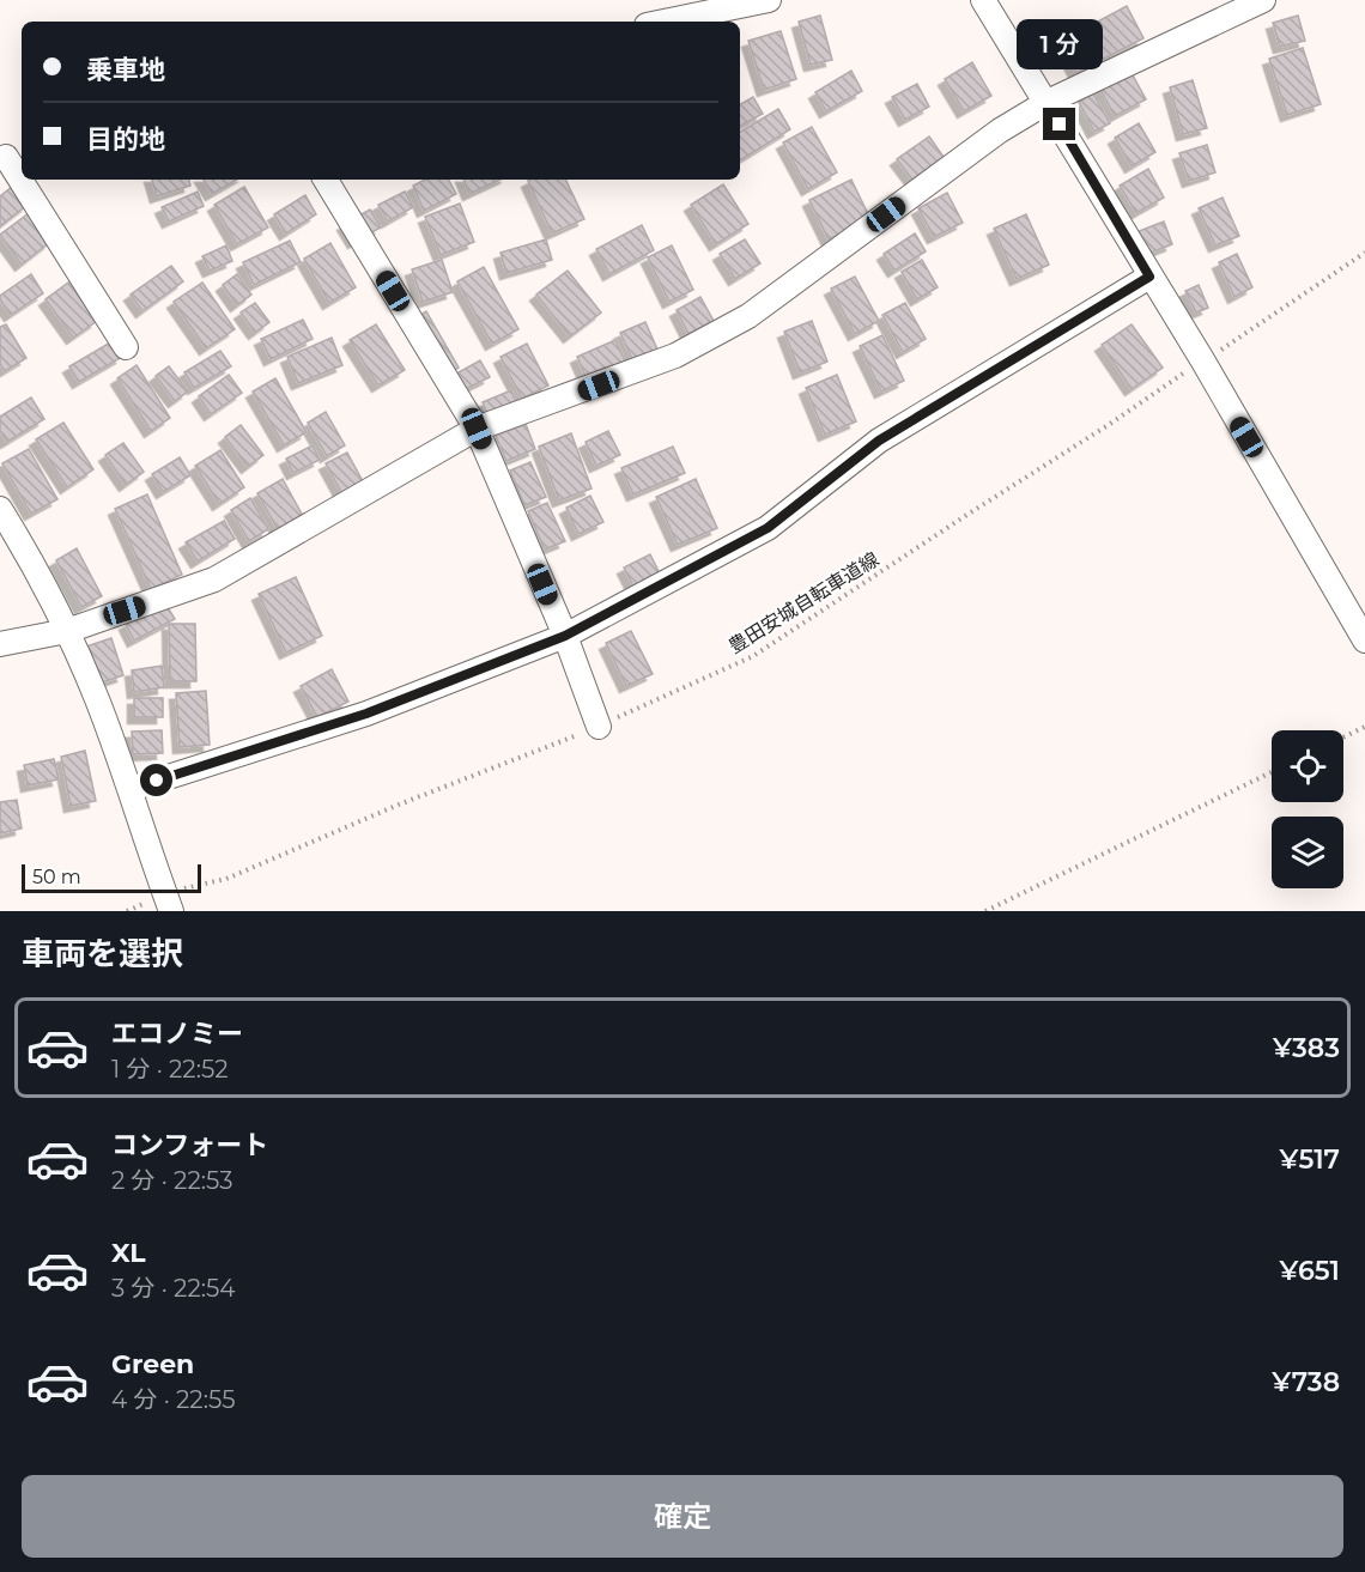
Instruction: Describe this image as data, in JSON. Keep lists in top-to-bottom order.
{
  "streets": {
    "path": ["豊田安城自転車道線"]
  },
  "scale_bar": "50 m",
  "page": {
    "bubble": "1 分",
    "banner": ["乗車地", "目的地"],
    "scale": "50 m",
    "heading": "車両を選択",
    "list": [
      {
        "name": "エコノミー",
        "note": "1 分 · 22:52",
        "value": "¥383"
      },
      {
        "name": "コンフォート",
        "note": "2 分 · 22:53",
        "value": "¥517"
      },
      {
        "name": "XL",
        "note": "3 分 · 22:54",
        "value": "¥651"
      },
      {
        "name": "Green",
        "note": "4 分 · 22:55",
        "value": "¥738"
      }
    ],
    "buttons": "確定"
  }
}
